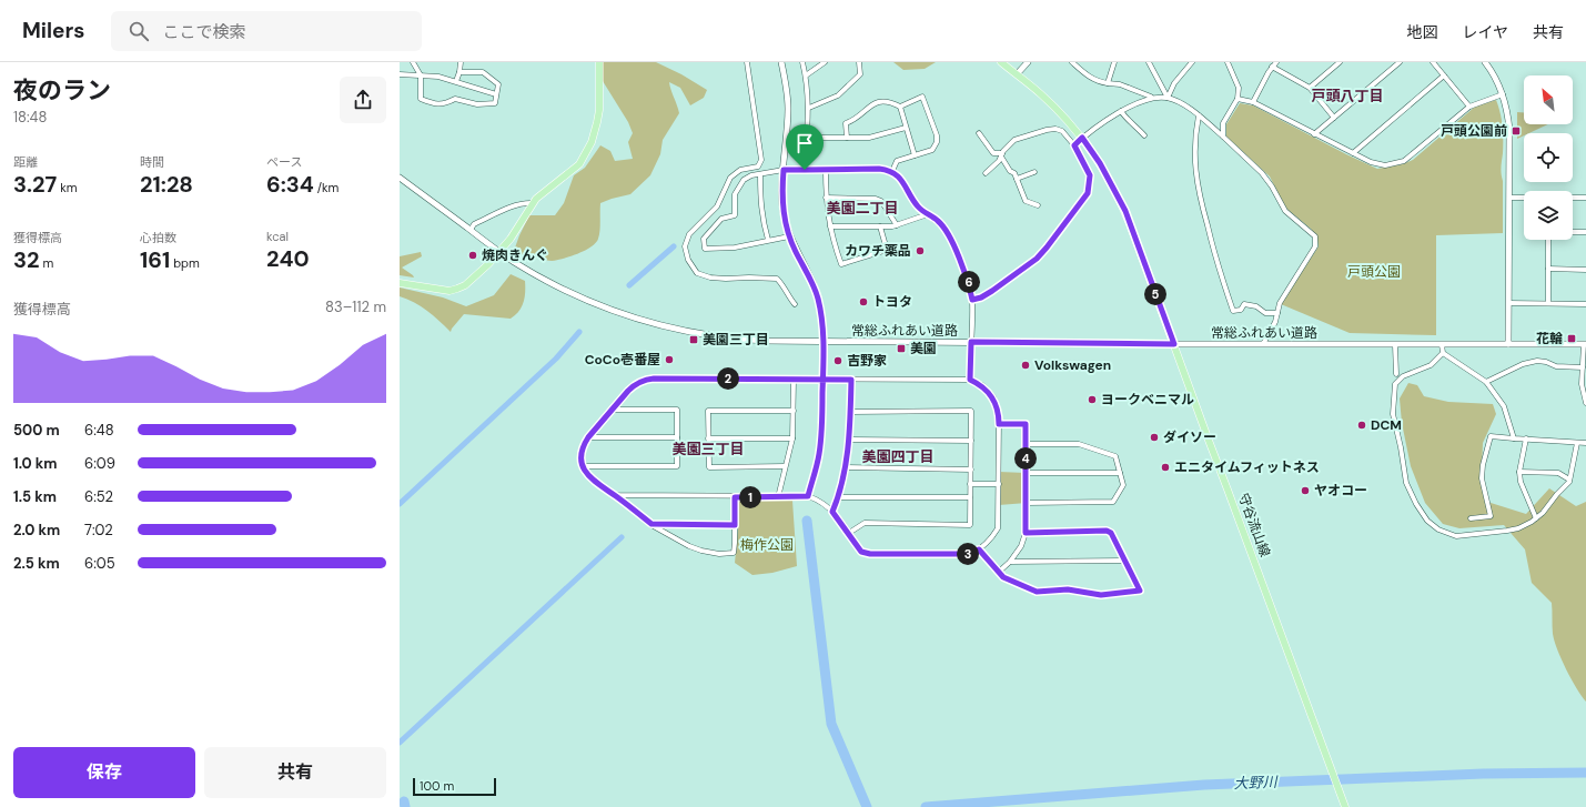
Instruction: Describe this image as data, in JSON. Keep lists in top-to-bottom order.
{
  "streets": {
    "main road": ["守谷流山線"],
    "street": ["常総ふれあい道路"]
  },
  "crossings": [
    ["常総ふれあい道路", "守谷流山線"]
  ],
  "districts": [
    "戸頭八丁目",
    "美園二丁目",
    "美園三丁目",
    "美園四丁目"
  ],
  "water": ["大野川"],
  "parks": ["戸頭公園", "梅作公園"],
  "places": {
    "transit": [
      "戸頭公園前",
      "花輪",
      "美園三丁目",
      "美園"
    ],
    "other": [
      "カワチ薬品",
      "焼肉きんぐ",
      "トヨタ",
      "CoCo壱番屋",
      "吉野家",
      "Volkswagen",
      "ヨークベニマル",
      "DCM",
      "ダイソー",
      "エニタイムフィットネス",
      "ヤオコー"
    ]
  },
  "scale_bar": "100 m",
  "north": "top left",
  "page": {
    "header": "Milers",
    "search": "ここで検索",
    "nav": ["地図", "レイヤ", "共有"],
    "heading": ["夜のラン", "18:48"],
    "stats": [
      ["距離", "3.27 km"],
      ["時間", "21:28"],
      ["ペース", "6:34 /km"],
      ["獲得標高", "32 m"],
      ["心拍数", "161 bpm"],
      ["kcal", "240"]
    ],
    "pins": [
      "6",
      "5",
      "2",
      "4",
      "1",
      "3"
    ],
    "chart": ["獲得標高", "83–112 m"],
    "list": [
      {
        "name": "500 m",
        "note": "6:48"
      },
      {
        "name": "1.0 km",
        "note": "6:09"
      },
      {
        "name": "1.5 km",
        "note": "6:52"
      },
      {
        "name": "2.0 km",
        "note": "7:02"
      },
      {
        "name": "2.5 km",
        "note": "6:05"
      }
    ],
    "buttons": ["保存", "共有"],
    "scale": "100 m"
  }
}
